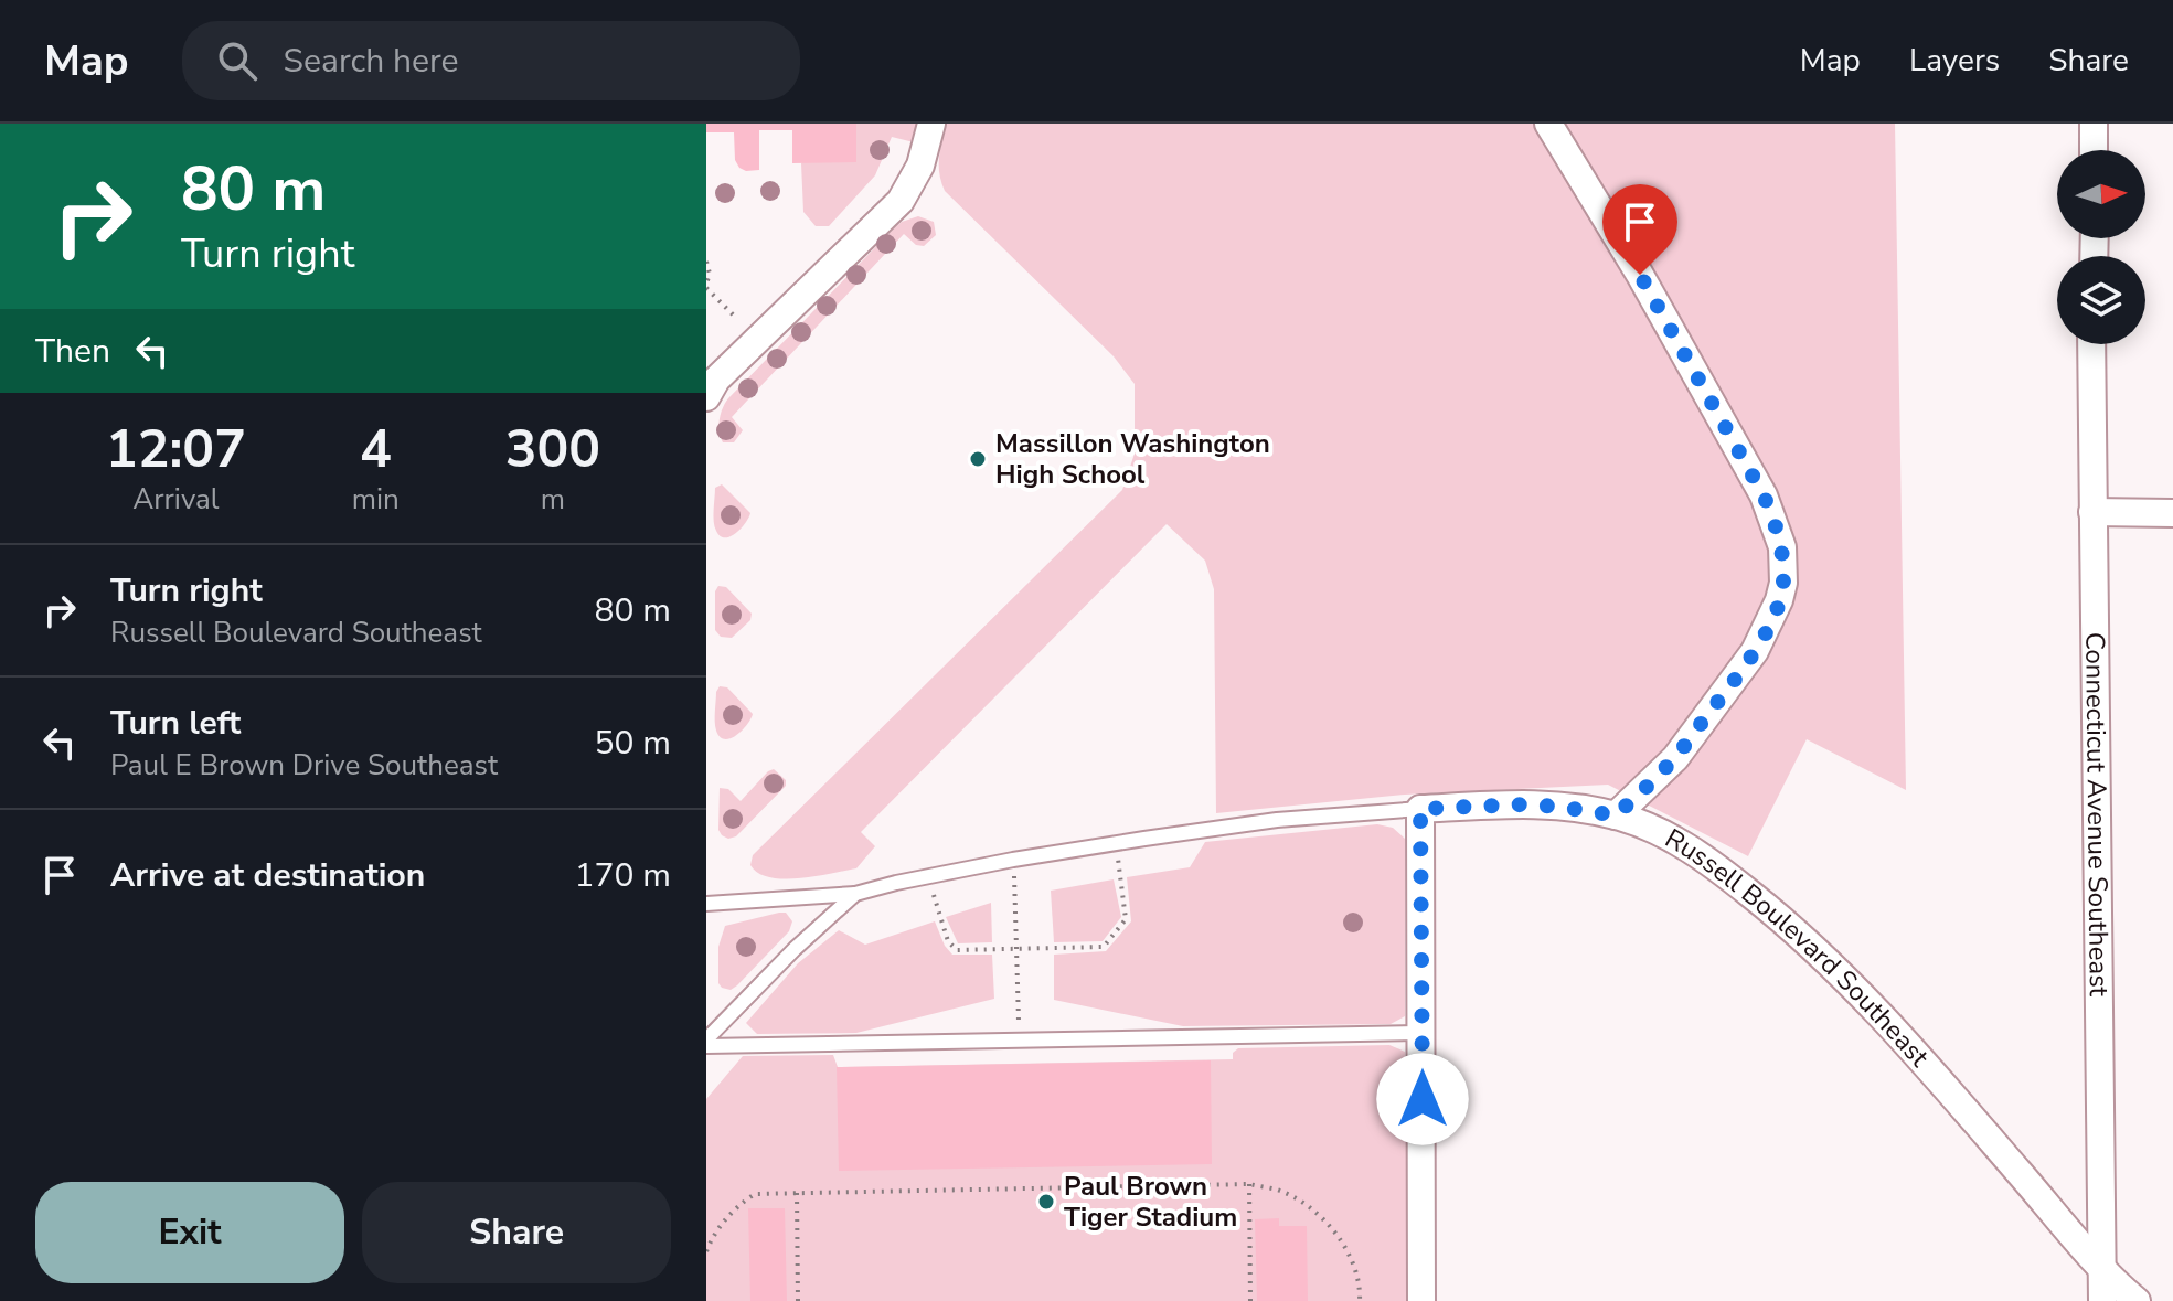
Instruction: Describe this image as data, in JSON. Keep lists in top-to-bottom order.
{
  "streets": {
    "street": ["Connecticut Avenue Southeast", "Russell Boulevard Southeast"]
  },
  "crossings": [
    ["Connecticut Avenue Southeast", "Russell Boulevard Southeast"]
  ],
  "places": ["Massillon Washington High School", "Paul Brown Tiger Stadium"],
  "north": "right",
  "page": {
    "header": "Map",
    "search": "Search here",
    "nav": ["Map", "Layers", "Share"],
    "turn": ["80 m", "Turn right"],
    "then": "Then",
    "eta": [
      "12:07",
      "Arrival",
      "4",
      "min",
      "300",
      "m"
    ],
    "list": [
      {
        "name": "Turn right",
        "note": "Russell Boulevard Southeast",
        "value": "80 m"
      },
      {
        "name": "Turn left",
        "note": "Paul E Brown Drive Southeast",
        "value": "50 m"
      },
      {
        "name": "Arrive at destination",
        "value": "170 m"
      }
    ],
    "buttons": ["Exit", "Share"]
  }
}
